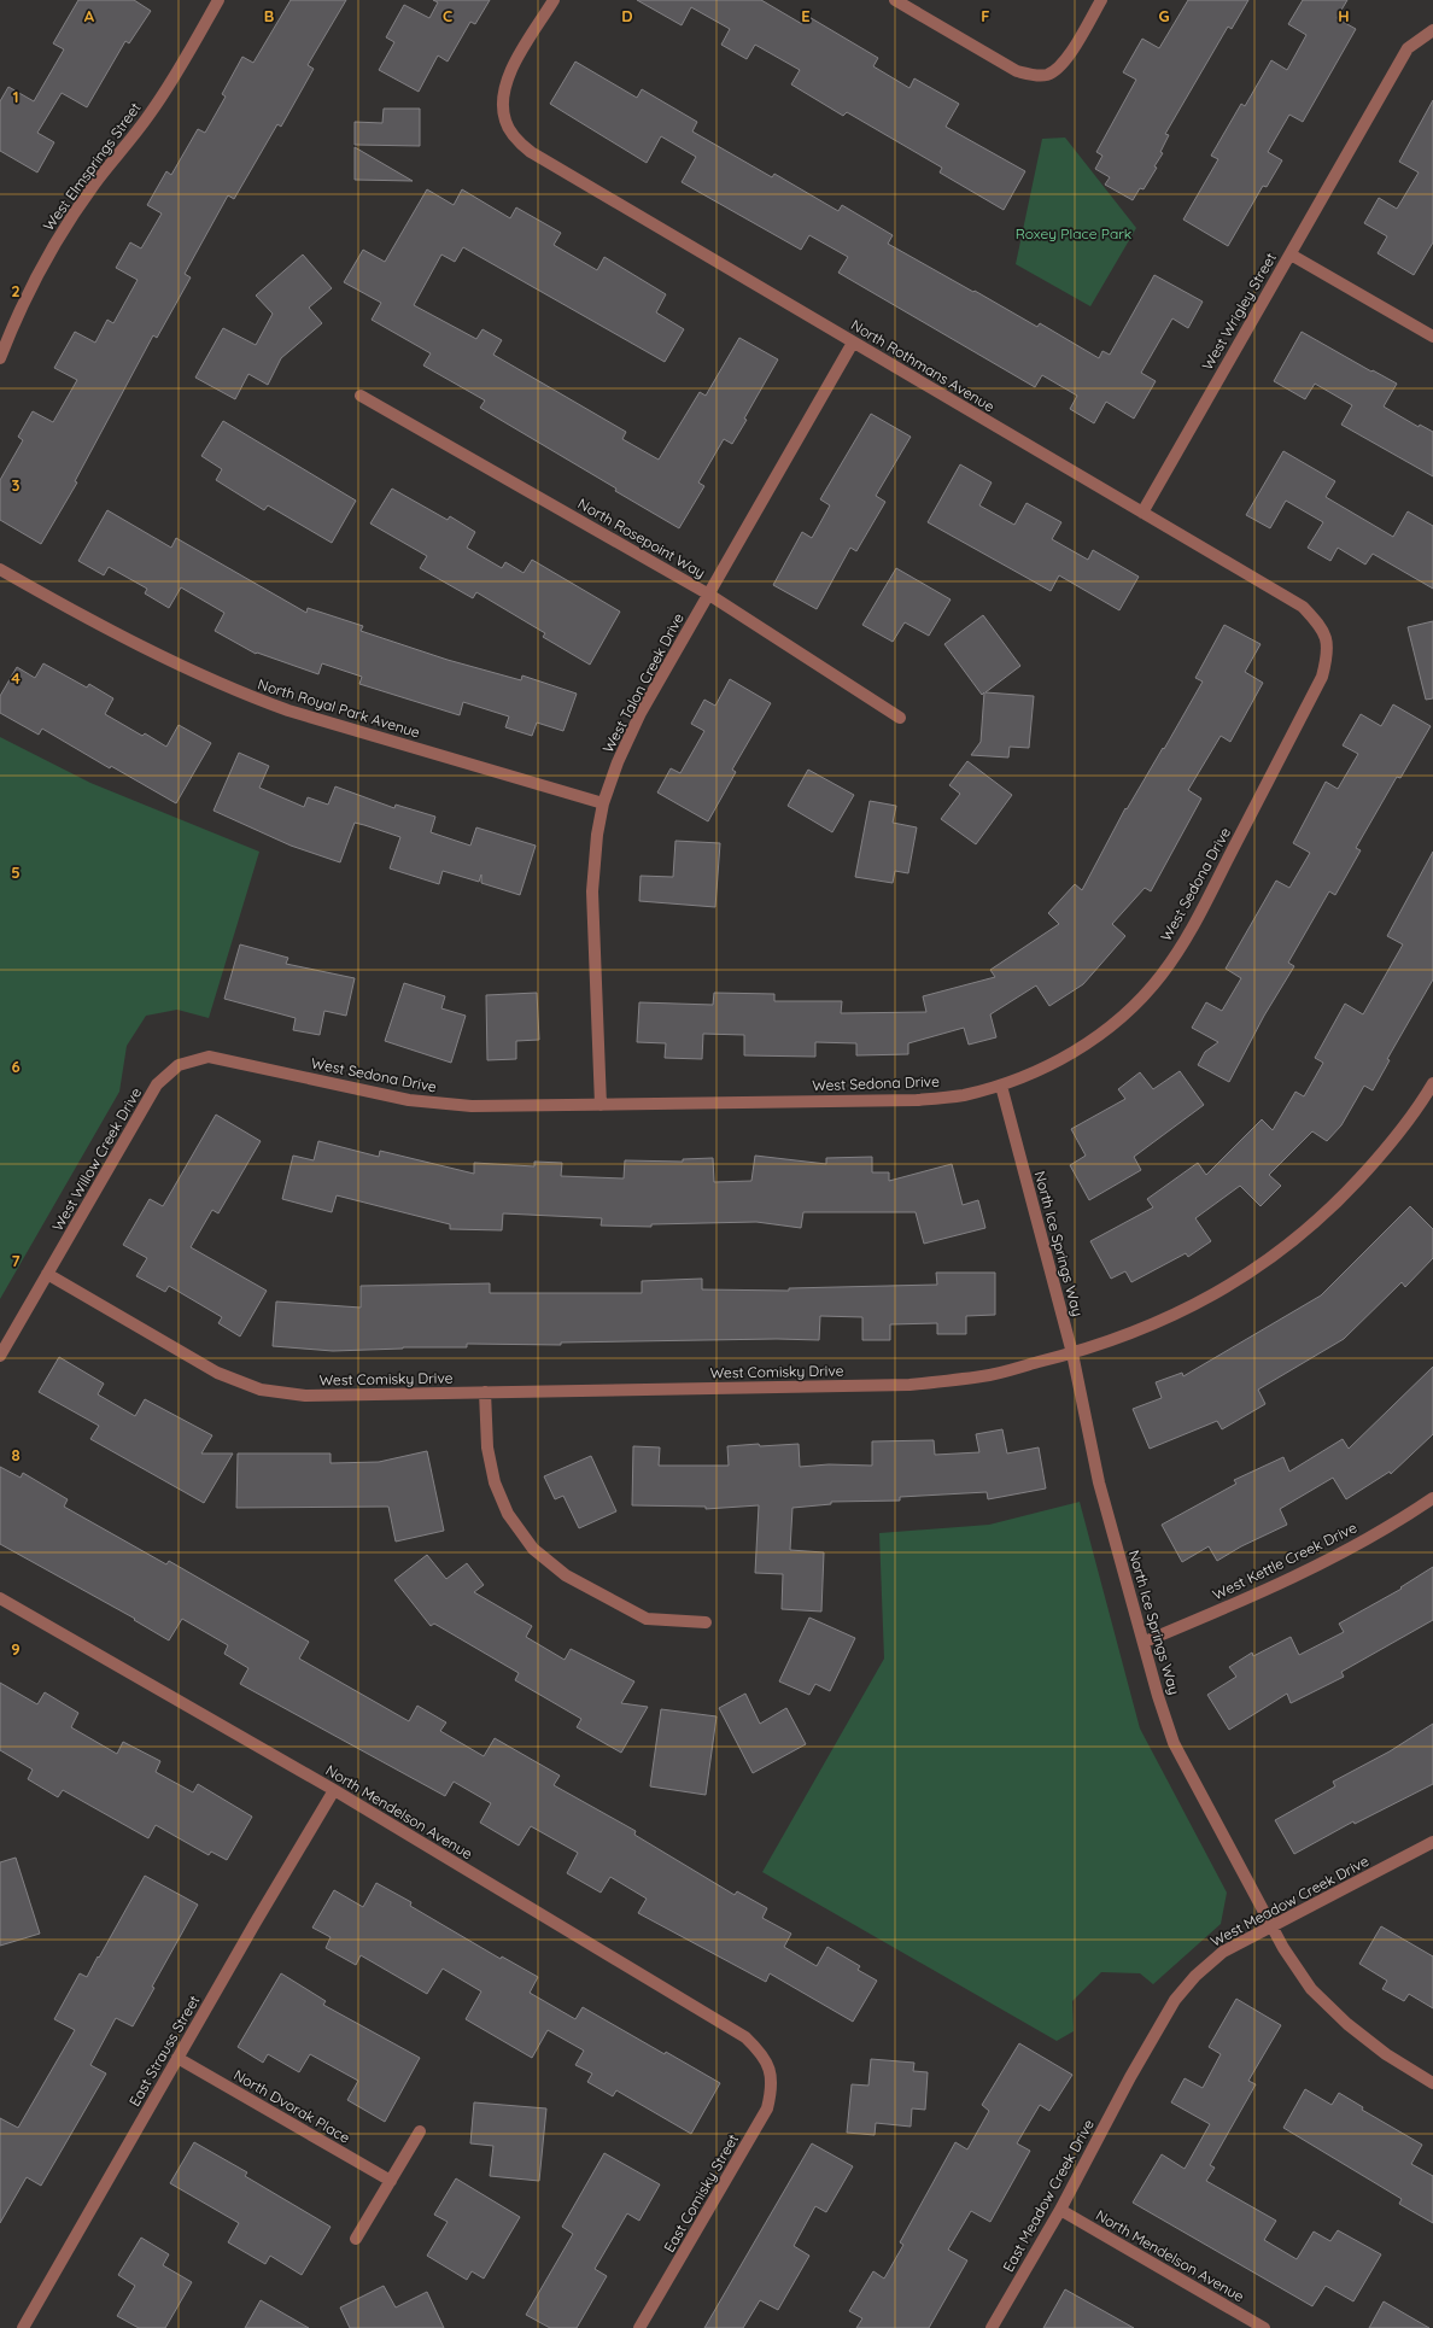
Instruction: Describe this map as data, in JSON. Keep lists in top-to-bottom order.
{
  "streets": {
    "street": [
      "West Elmsprings Street",
      "West Wrigley Street",
      "North Rothmans Avenue",
      "North Rosepoint Way",
      "West Talon Creek Drive",
      "North Royal Park Avenue",
      "West Sedona Drive",
      "West Willow Creek Drive",
      "North Ice Springs Way",
      "West Comisky Drive",
      "West Kettle Creek Drive",
      "North Mendelson Avenue",
      "West Meadow Creek Drive",
      "East Strauss Street",
      "North Dvorak Place",
      "East Comisky Street",
      "East Meadow Creek Drive"
    ]
  },
  "crossings": [
    ["West Wrigley Street", "North Rothmans Avenue"],
    ["North Rothmans Avenue", "West Talon Creek Drive"],
    ["North Rothmans Avenue", "West Sedona Drive"],
    ["North Rosepoint Way", "West Talon Creek Drive"],
    ["West Talon Creek Drive", "North Royal Park Avenue"],
    ["West Talon Creek Drive", "West Sedona Drive"],
    ["West Sedona Drive", "West Willow Creek Drive"],
    ["West Sedona Drive", "North Ice Springs Way"],
    ["West Willow Creek Drive", "West Comisky Drive"],
    ["North Ice Springs Way", "West Comisky Drive"],
    ["North Ice Springs Way", "West Kettle Creek Drive"],
    ["North Ice Springs Way", "West Meadow Creek Drive"],
    ["North Mendelson Avenue", "East Strauss Street"],
    ["North Mendelson Avenue", "East Comisky Street"],
    ["North Mendelson Avenue", "East Meadow Creek Drive"],
    ["West Meadow Creek Drive", "East Meadow Creek Drive"],
    ["East Strauss Street", "North Dvorak Place"]
  ],
  "parks": ["Roxey Place Park"],
  "grid": {
    "columns": [
      "A",
      "B",
      "C",
      "D",
      "E",
      "F",
      "G",
      "H"
    ],
    "rows": [
      "1",
      "2",
      "3",
      "4",
      "5",
      "6",
      "7",
      "8",
      "9"
    ]
  }
}
